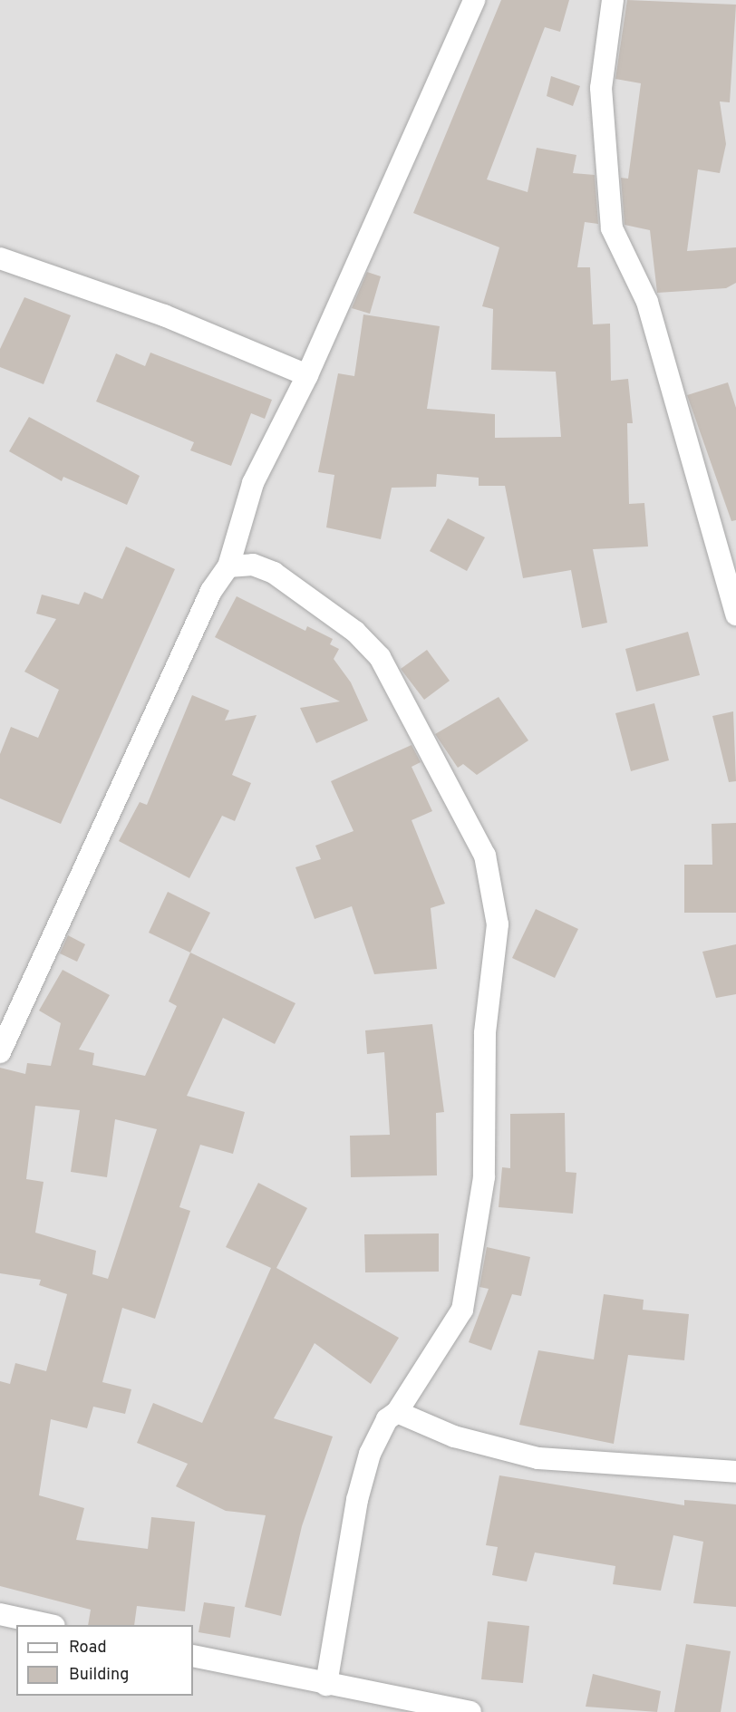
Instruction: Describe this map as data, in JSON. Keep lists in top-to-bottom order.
{
  "legend": ["Road", "Building"]
}
